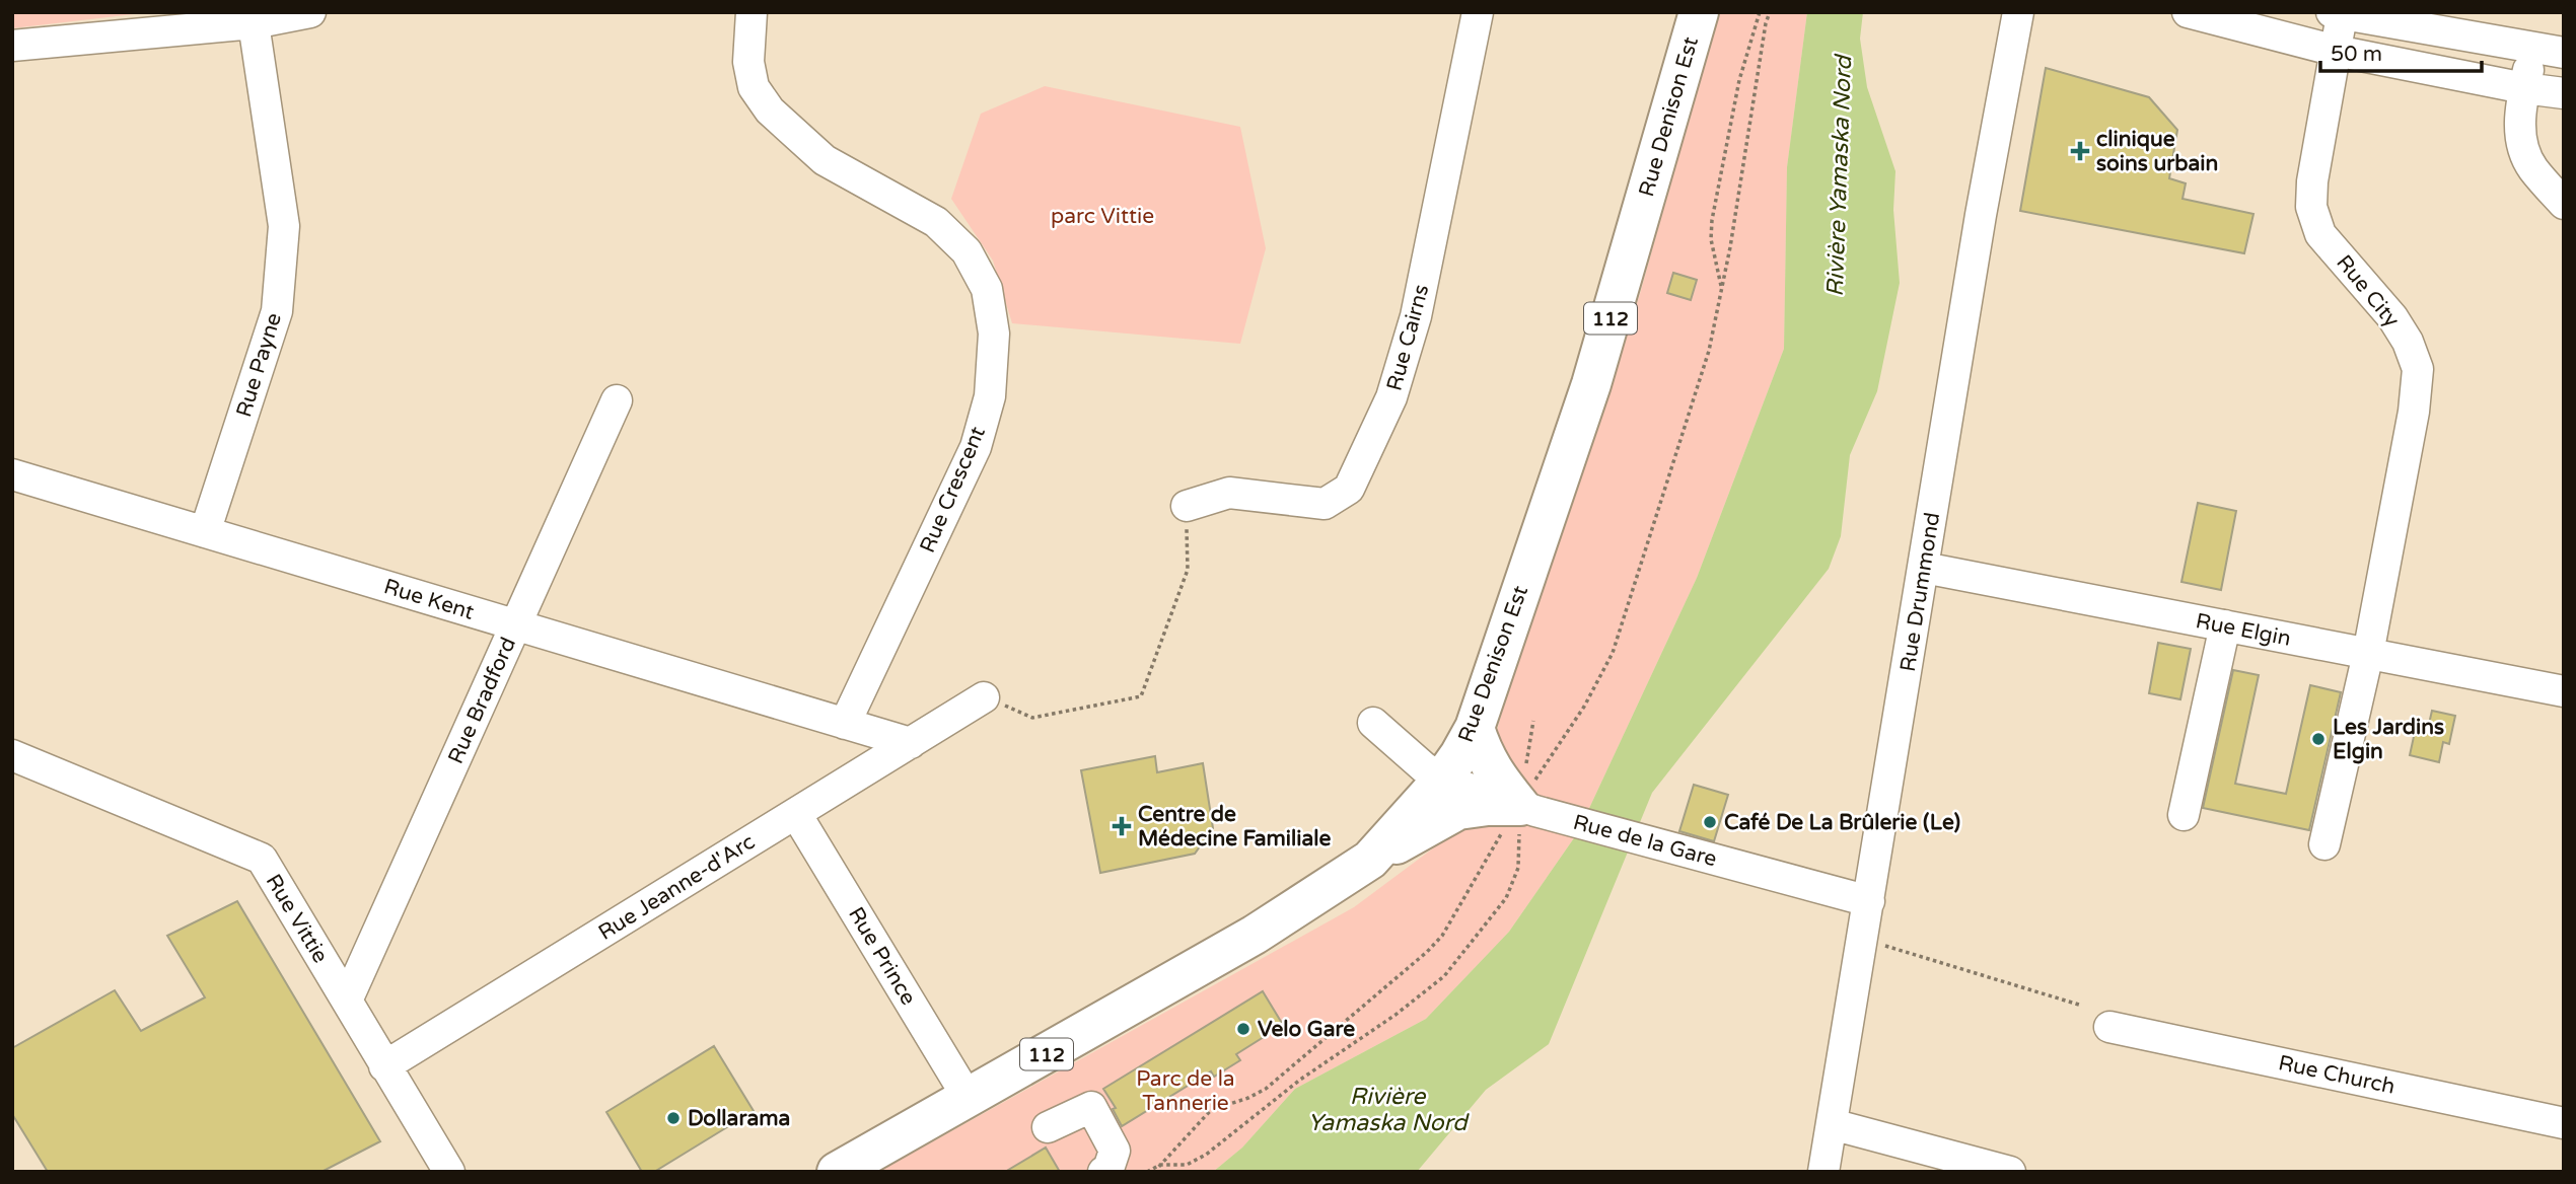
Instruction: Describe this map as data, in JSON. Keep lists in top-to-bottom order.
{
  "streets": {
    "main road": ["Rue Denison Est", "112"],
    "street": [
      "Rue City",
      "Rue Cairns",
      "Rue Payne",
      "Rue Crescent",
      "Rue Drummond",
      "Rue Kent",
      "Rue Elgin",
      "Rue Bradford",
      "Rue de la Gare",
      "Rue Jeanne-d'Arc",
      "Rue Vittie",
      "Rue Prince",
      "Rue Church"
    ]
  },
  "crossings": [
    ["Rue Denison Est", "Rue de la Gare"],
    ["Rue Denison Est", "Rue Prince"],
    ["Rue City", "Rue Elgin"],
    ["Rue Payne", "Rue Kent"],
    ["Rue Crescent", "Rue Kent"],
    ["Rue Drummond", "Rue Elgin"],
    ["Rue Drummond", "Rue de la Gare"],
    ["Rue Kent", "Rue Bradford"],
    ["Rue Bradford", "Rue Vittie"],
    ["Rue Jeanne-d'Arc", "Rue Vittie"],
    ["Rue Jeanne-d'Arc", "Rue Prince"]
  ],
  "water": ["Rivière Yamaska Nord"],
  "parks": ["parc Vittie", "Parc de la Tannerie"],
  "places": {
    "health": ["clinique soins urbain", "Centre de Médecine Familiale"],
    "other": [
      "Les Jardins Elgin",
      "Café De La Brûlerie (Le)",
      "Velo Gare",
      "Dollarama"
    ]
  },
  "scale_bar": "50 m"
}
